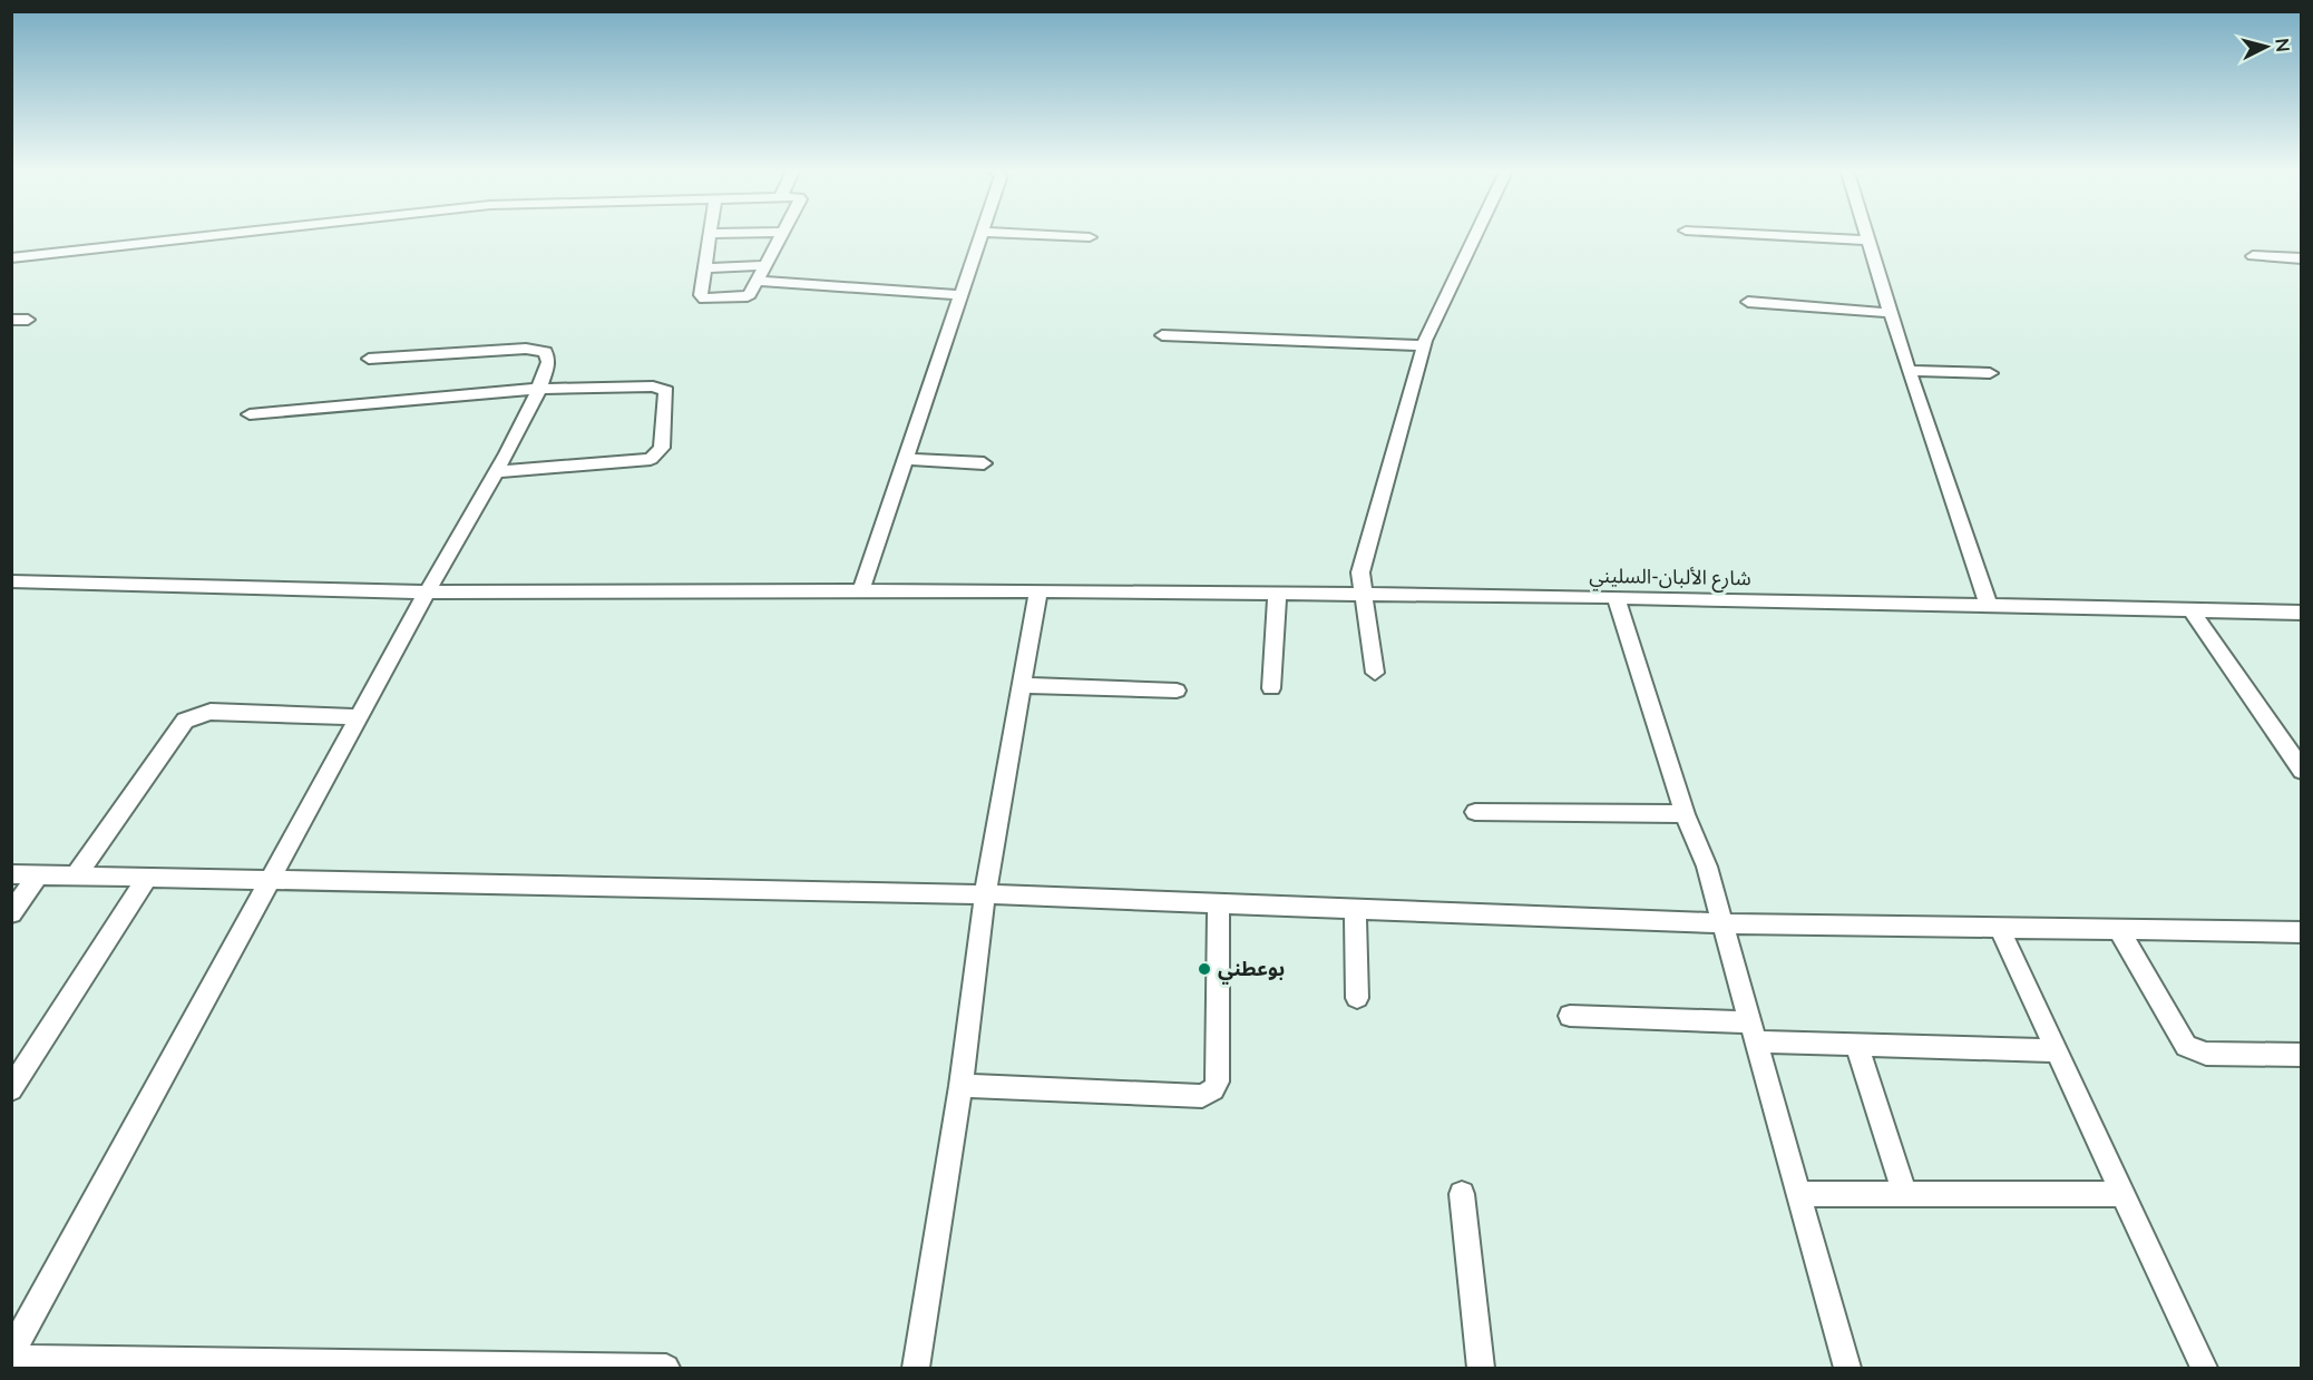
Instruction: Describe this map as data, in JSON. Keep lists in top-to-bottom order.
{
  "streets": {
    "street": ["شارع الألبان-السليني"]
  },
  "places": ["بوعطني"],
  "north": "right"
}
